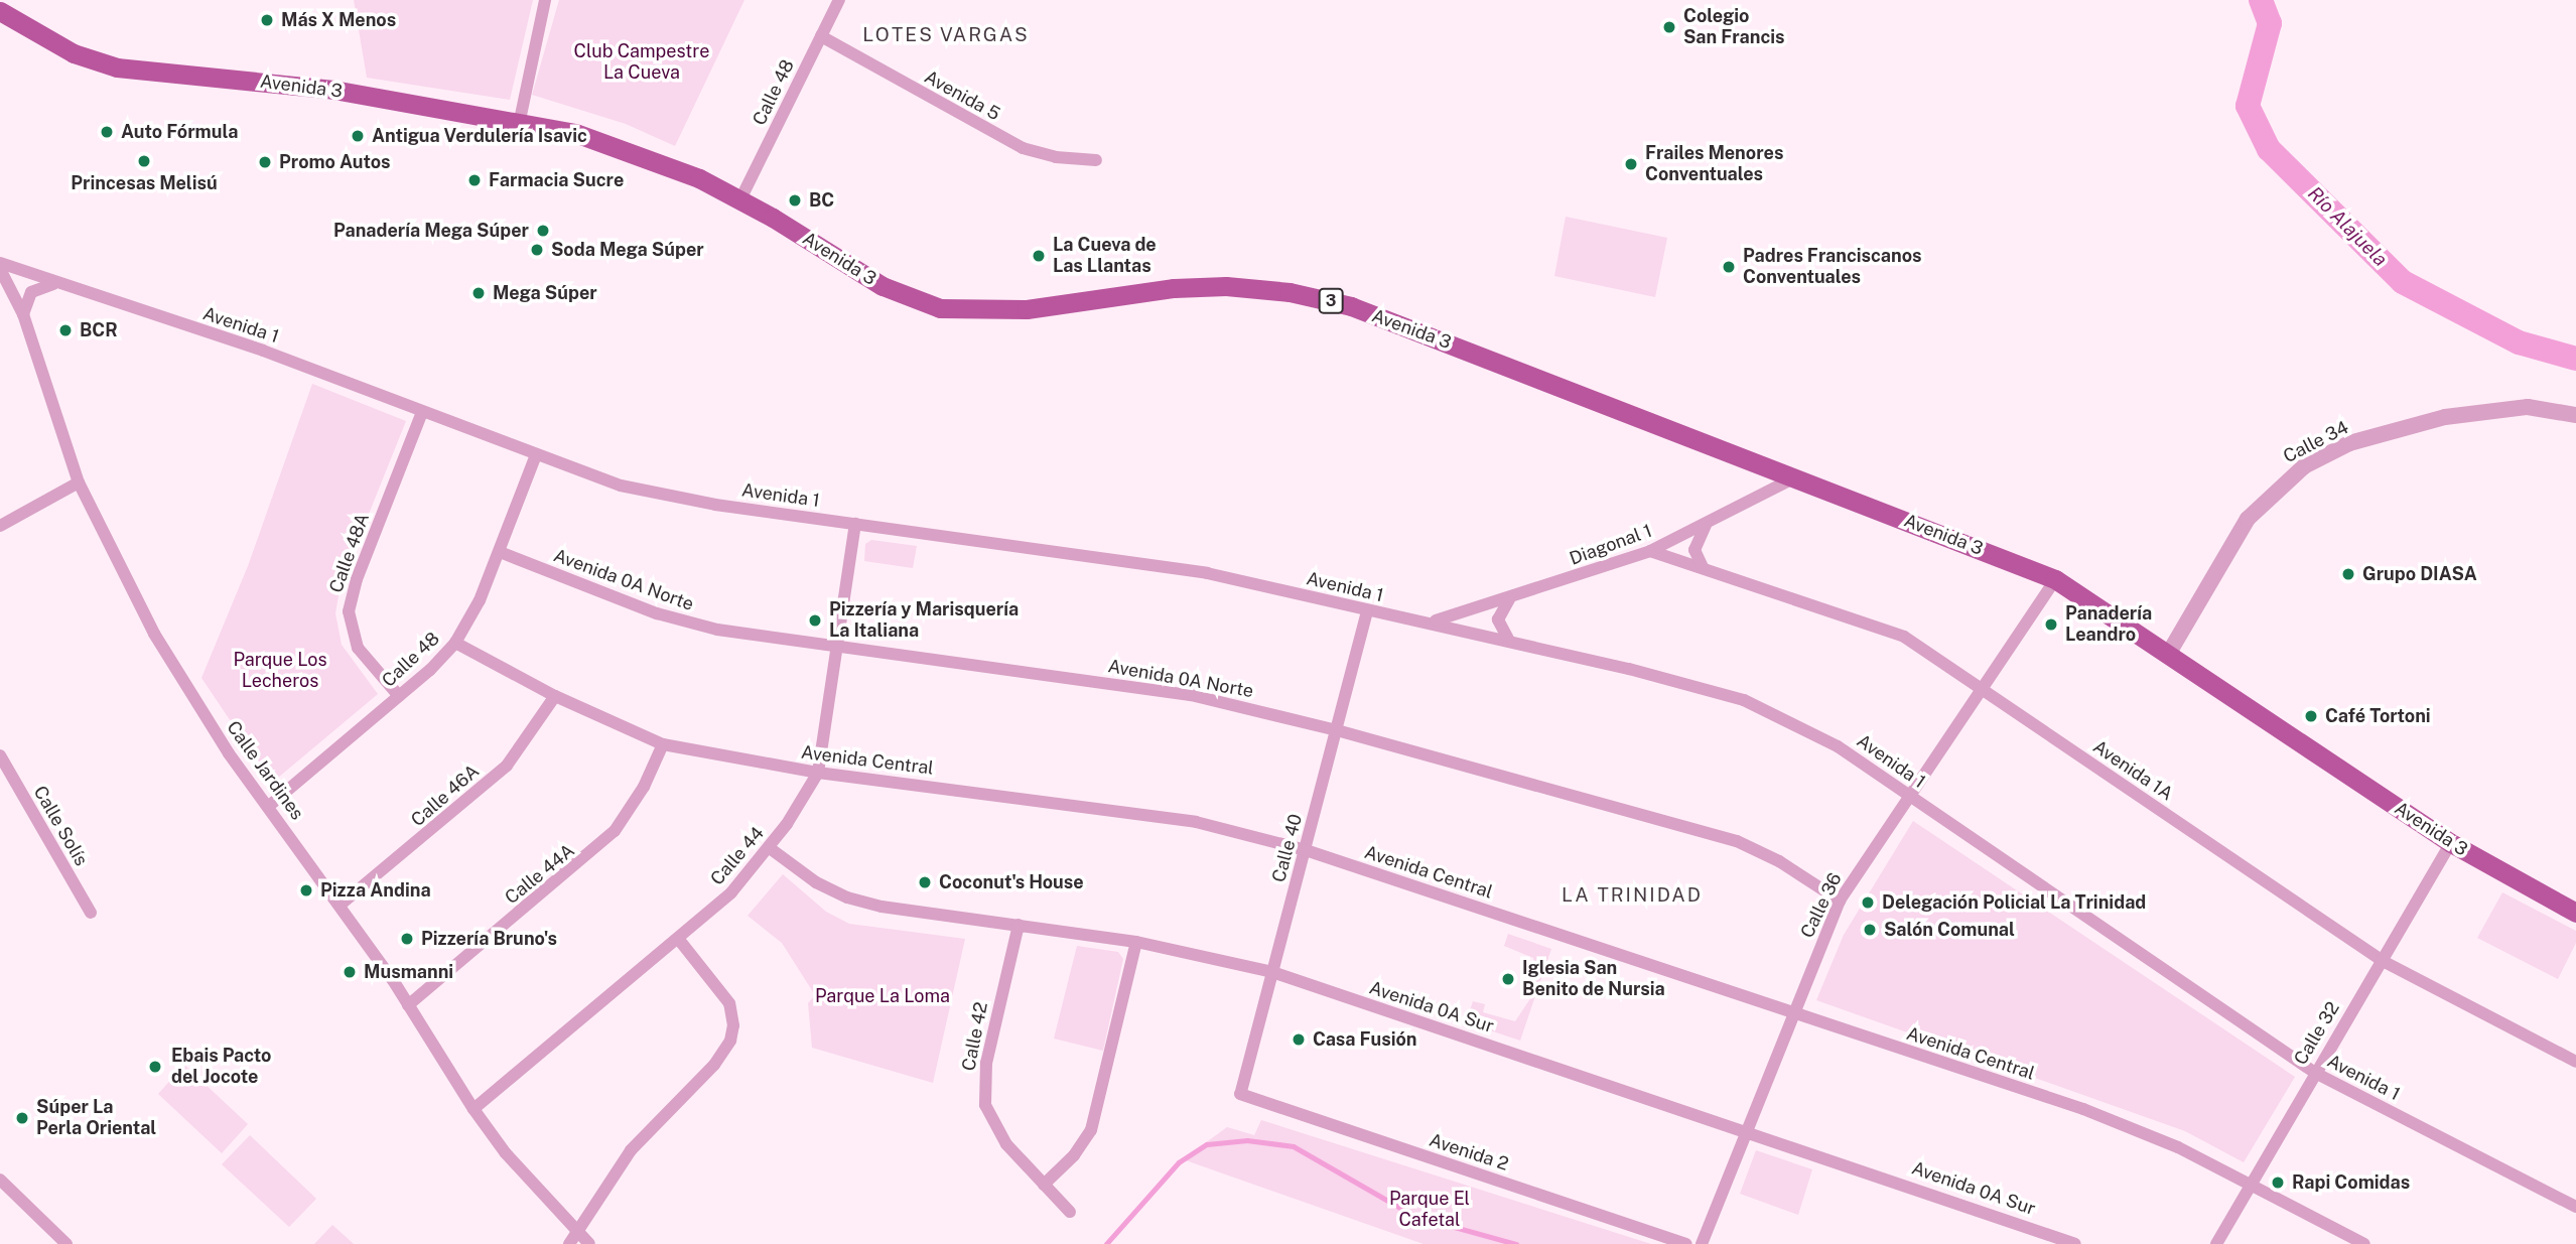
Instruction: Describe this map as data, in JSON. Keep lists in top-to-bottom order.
{
  "streets": {
    "main road": ["Avenida 3", "3"],
    "street": [
      "Calle 48",
      "Avenida 5",
      "Avenida 1",
      "Calle 34",
      "Diagonal 1",
      "Calle 48A",
      "Avenida 0A Norte",
      "Avenida Central",
      "Calle Jardines",
      "Avenida 1A",
      "Calle 46A",
      "Calle Solís",
      "Calle 40",
      "Calle 44",
      "Calle 44A",
      "Calle 36",
      "Avenida 0A Sur",
      "Calle 32",
      "Calle 42",
      "Avenida 2"
    ]
  },
  "crossings": [
    ["Avenida 3", "Calle 48"],
    ["Avenida 3", "Calle 34"],
    ["Avenida 3", "Diagonal 1"],
    ["Avenida 3", "Calle 36"],
    ["Avenida 3", "Calle 32"],
    ["Calle 48", "Avenida 5"],
    ["Calle 48", "Avenida 1"],
    ["Calle 48", "Calle 48A"],
    ["Calle 48", "Avenida 0A Norte"],
    ["Calle 48", "Avenida Central"],
    ["Calle 48", "Calle Jardines"],
    ["Avenida 1", "Diagonal 1"],
    ["Avenida 1", "Calle 48A"],
    ["Avenida 1", "Calle 40"],
    ["Avenida 1", "Calle 44"],
    ["Avenida 1", "Calle 36"],
    ["Avenida 1", "Calle 32"],
    ["Diagonal 1", "Avenida 1A"],
    ["Avenida 0A Norte", "Calle 40"],
    ["Avenida 0A Norte", "Calle 44"],
    ["Avenida 0A Norte", "Calle 36"],
    ["Avenida Central", "Calle 46A"],
    ["Avenida Central", "Calle 40"],
    ["Avenida Central", "Calle 44"],
    ["Avenida Central", "Calle 44A"],
    ["Avenida Central", "Calle 36"],
    ["Avenida Central", "Calle 32"],
    ["Calle Jardines", "Calle 46A"],
    ["Calle Jardines", "Calle 44"],
    ["Calle Jardines", "Calle 44A"],
    ["Avenida 1A", "Calle 36"],
    ["Avenida 1A", "Calle 32"],
    ["Calle 40", "Avenida 0A Sur"],
    ["Calle 40", "Avenida 2"],
    ["Calle 44", "Avenida 0A Sur"],
    ["Calle 36", "Avenida 0A Sur"],
    ["Avenida 0A Sur", "Calle 42"]
  ],
  "districts": ["LOTES VARGAS", "LA TRINIDAD"],
  "water": ["Río Alajuela"],
  "parks": [
    "Club Campestre La Cueva",
    "Parque Los Lecheros",
    "Parque La Loma",
    "Parque El Cafetal"
  ],
  "places": [
    "Más X Menos",
    "Colegio San Francis",
    "Auto Fórmula",
    "Antigua Verdulería Isavic",
    "Princesas Melisú",
    "Promo Autos",
    "Frailes Menores Conventuales",
    "Farmacia Sucre",
    "BC",
    "Panadería Mega Súper",
    "Soda Mega Súper",
    "La Cueva de Las Llantas",
    "Padres Franciscanos Conventuales",
    "Mega Súper",
    "BCR",
    "Grupo DIASA",
    "Pizzería y Marisquería La Italiana",
    "Panadería Leandro",
    "Café Tortoni",
    "Coconut's House",
    "Pizza Andina",
    "Delegación Policial La Trinidad",
    "Salón Comunal",
    "Pizzería Bruno's",
    "Musmanni",
    "Iglesia San Benito de Nursia",
    "Casa Fusión",
    "Ebais Pacto del Jocote",
    "Súper La Perla Oriental",
    "Rapi Comidas"
  ]
}
